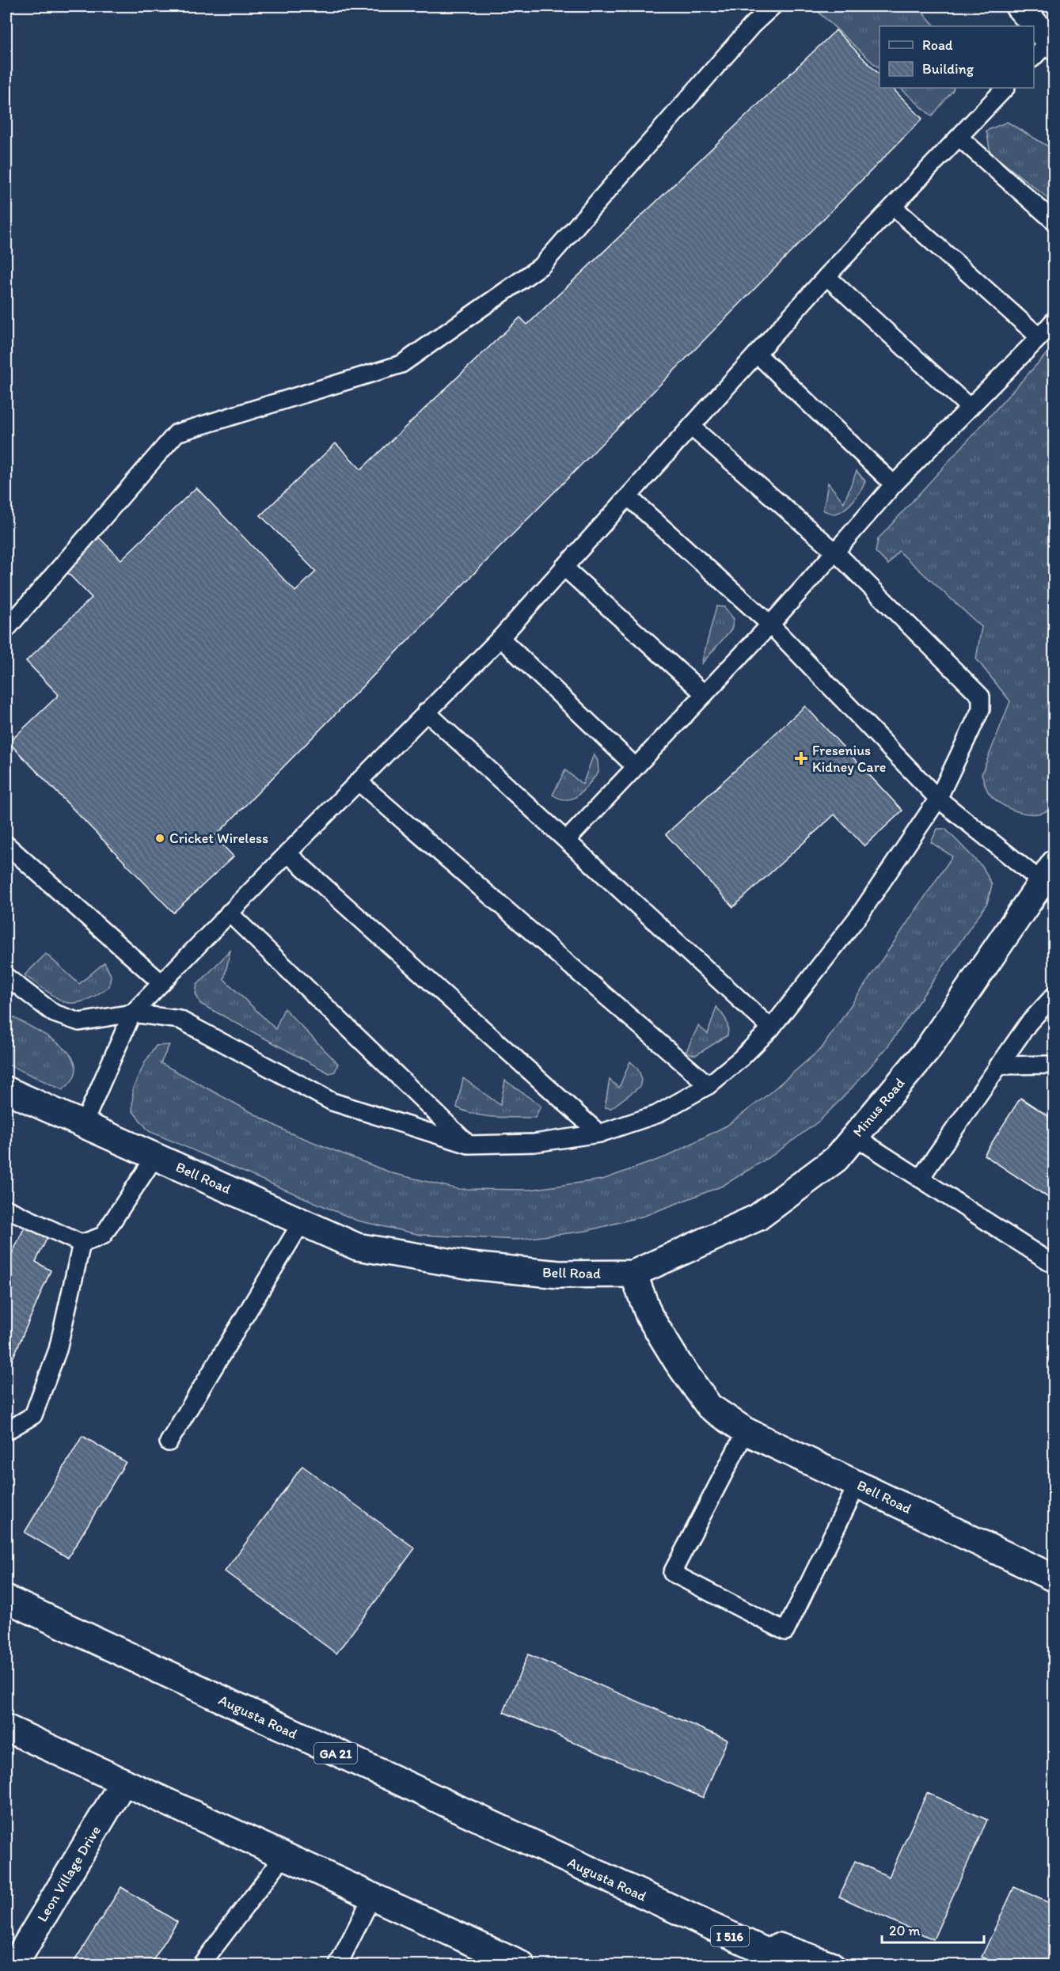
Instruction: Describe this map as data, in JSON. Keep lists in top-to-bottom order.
{
  "streets": {
    "main road": [
      "Minus Road",
      "Bell Road",
      "Augusta Road",
      "GA 21",
      "Leon Village Drive",
      "I 516"
    ]
  },
  "crossings": [
    ["Minus Road", "Bell Road"],
    ["Augusta Road", "I 516"]
  ],
  "places": {
    "health": ["Fresenius Kidney Care"],
    "other": ["Cricket Wireless"]
  },
  "legend": ["Road", "Building"],
  "scale_bar": "20 m"
}
